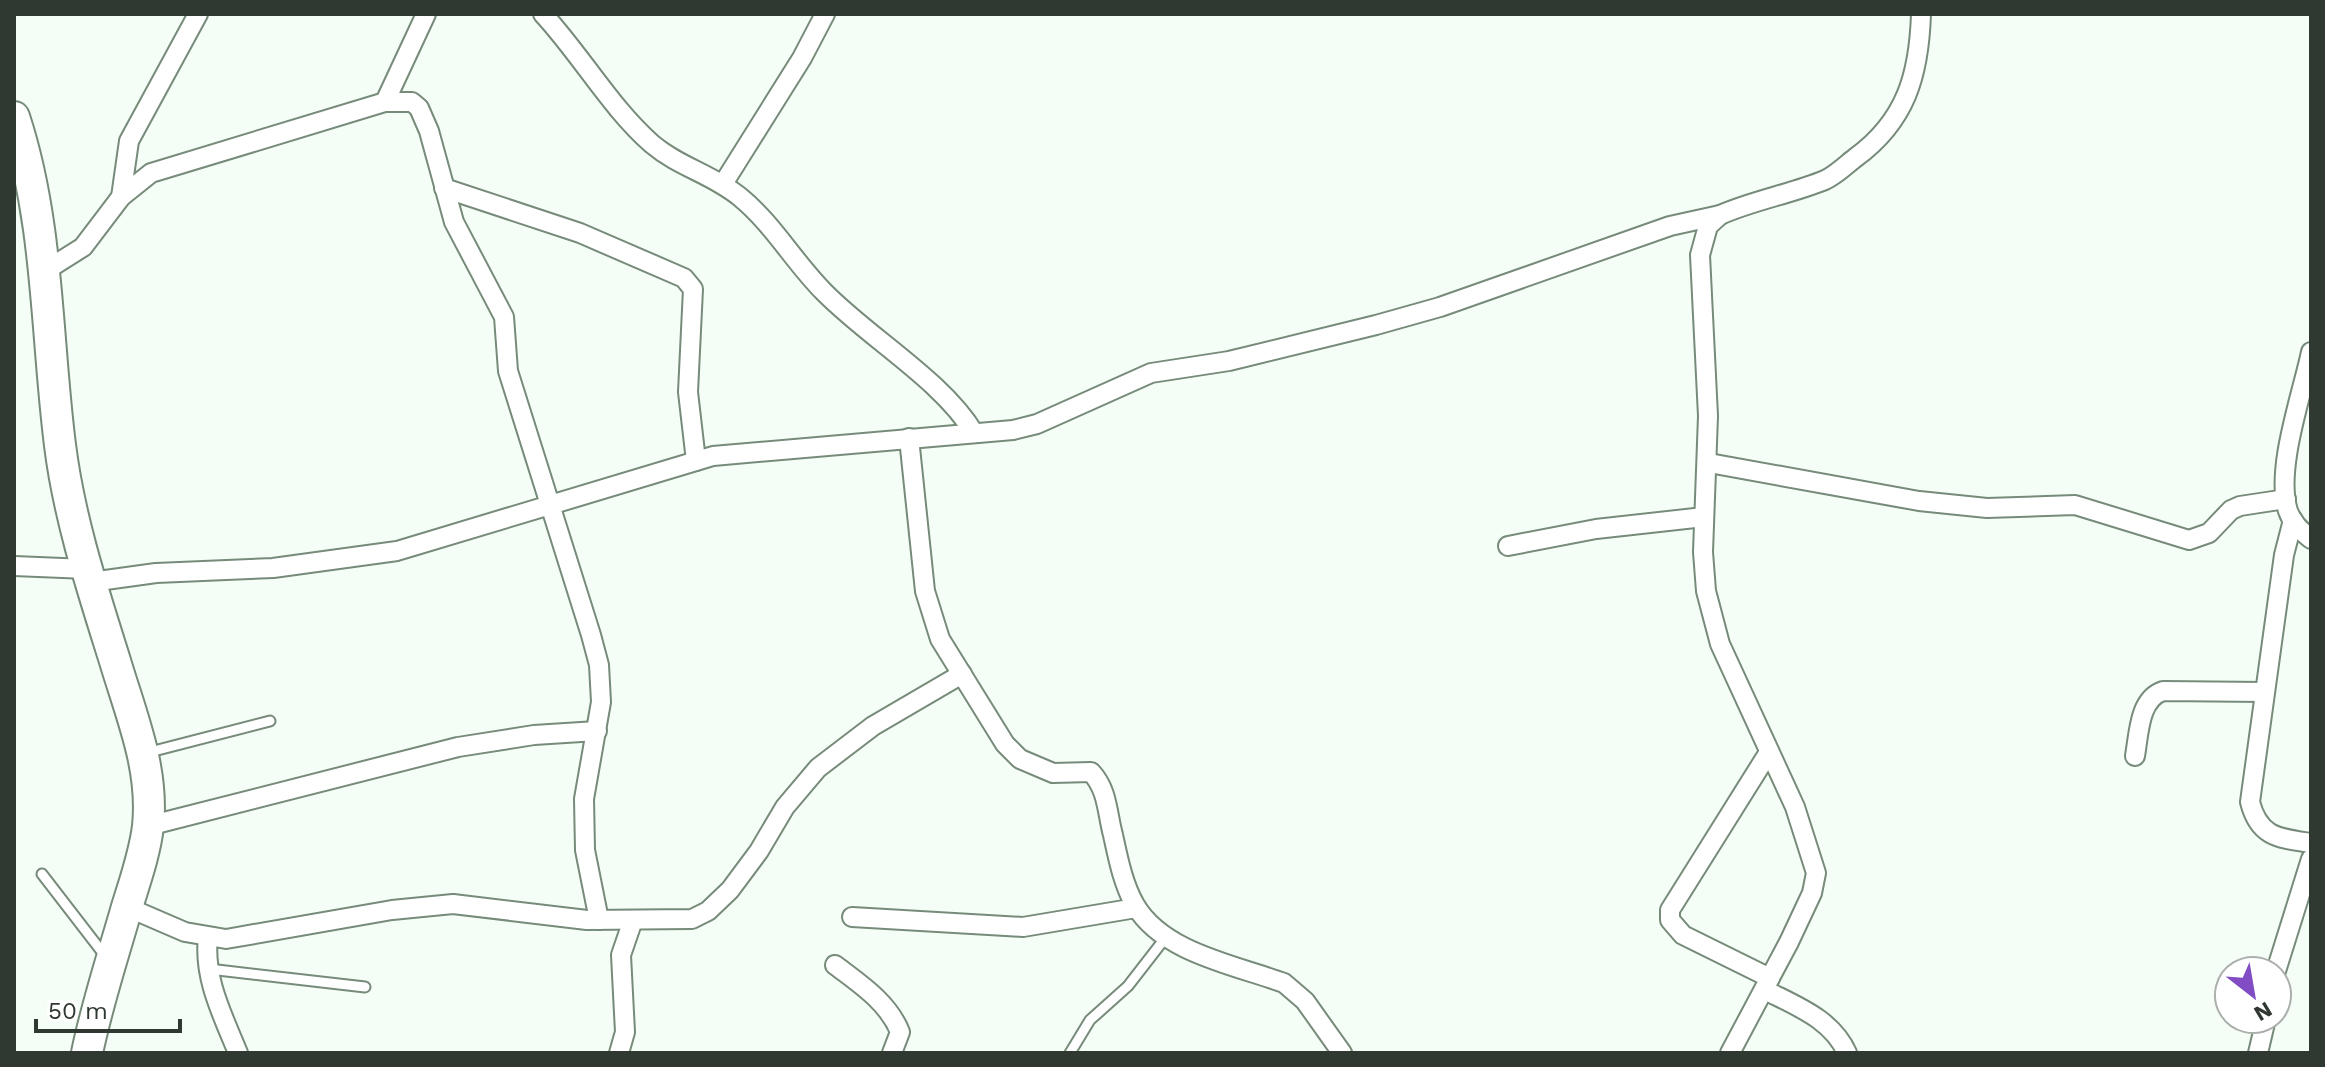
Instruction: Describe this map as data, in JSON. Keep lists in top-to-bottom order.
{
  "scale_bar": "50 m",
  "north": "bottom right"
}
